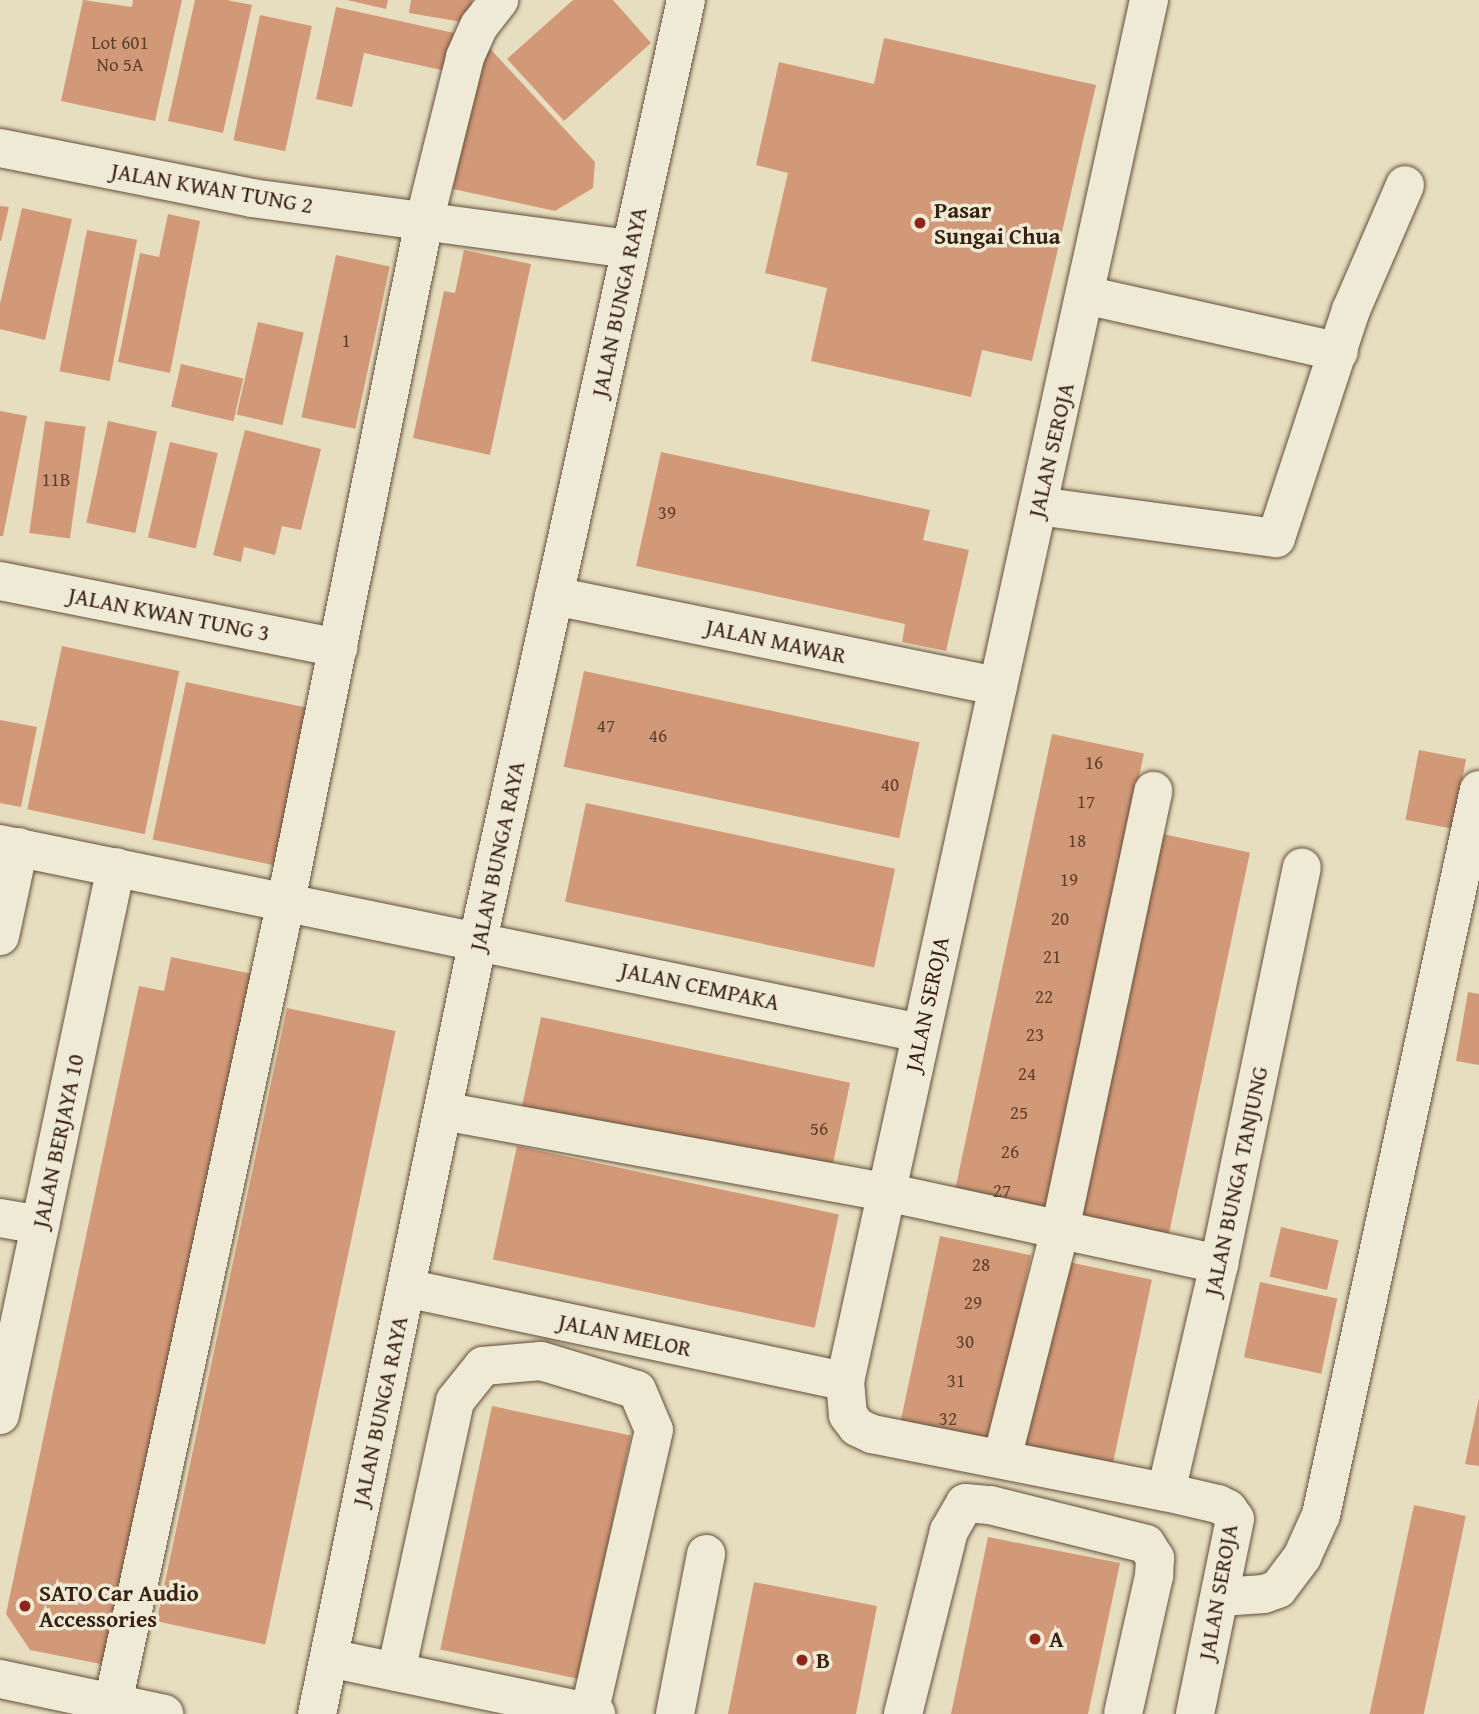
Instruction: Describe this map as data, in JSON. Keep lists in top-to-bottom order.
{
  "streets": {
    "street": [
      "JALAN KWAN TUNG 2",
      "JALAN BUNGA RAYA",
      "JALAN SEROJA",
      "JALAN KWAN TUNG 3",
      "JALAN MAWAR",
      "JALAN CEMPAKA",
      "JALAN BERJAYA 10",
      "JALAN BUNGA TANJUNG",
      "JALAN MELOR"
    ]
  },
  "crossings": [
    ["JALAN KWAN TUNG 2", "JALAN BUNGA RAYA"],
    ["JALAN BUNGA RAYA", "JALAN MAWAR"],
    ["JALAN BUNGA RAYA", "JALAN CEMPAKA"],
    ["JALAN BUNGA RAYA", "JALAN MELOR"],
    ["JALAN SEROJA", "JALAN MAWAR"],
    ["JALAN SEROJA", "JALAN CEMPAKA"],
    ["JALAN SEROJA", "JALAN BUNGA TANJUNG"],
    ["JALAN SEROJA", "JALAN MELOR"]
  ],
  "places": [
    "Pasar Sungai Chua",
    "SATO Car Audio Accessories",
    "A",
    "B"
  ],
  "house_numbers": [
    "Lot 601 No 5A",
    "1",
    "11B",
    "39",
    "47",
    "46",
    "16",
    "40",
    "17",
    "18",
    "19",
    "20",
    "21",
    "22",
    "23",
    "24",
    "25",
    "56",
    "26",
    "27",
    "28",
    "29",
    "30",
    "31",
    "32"
  ]
}
